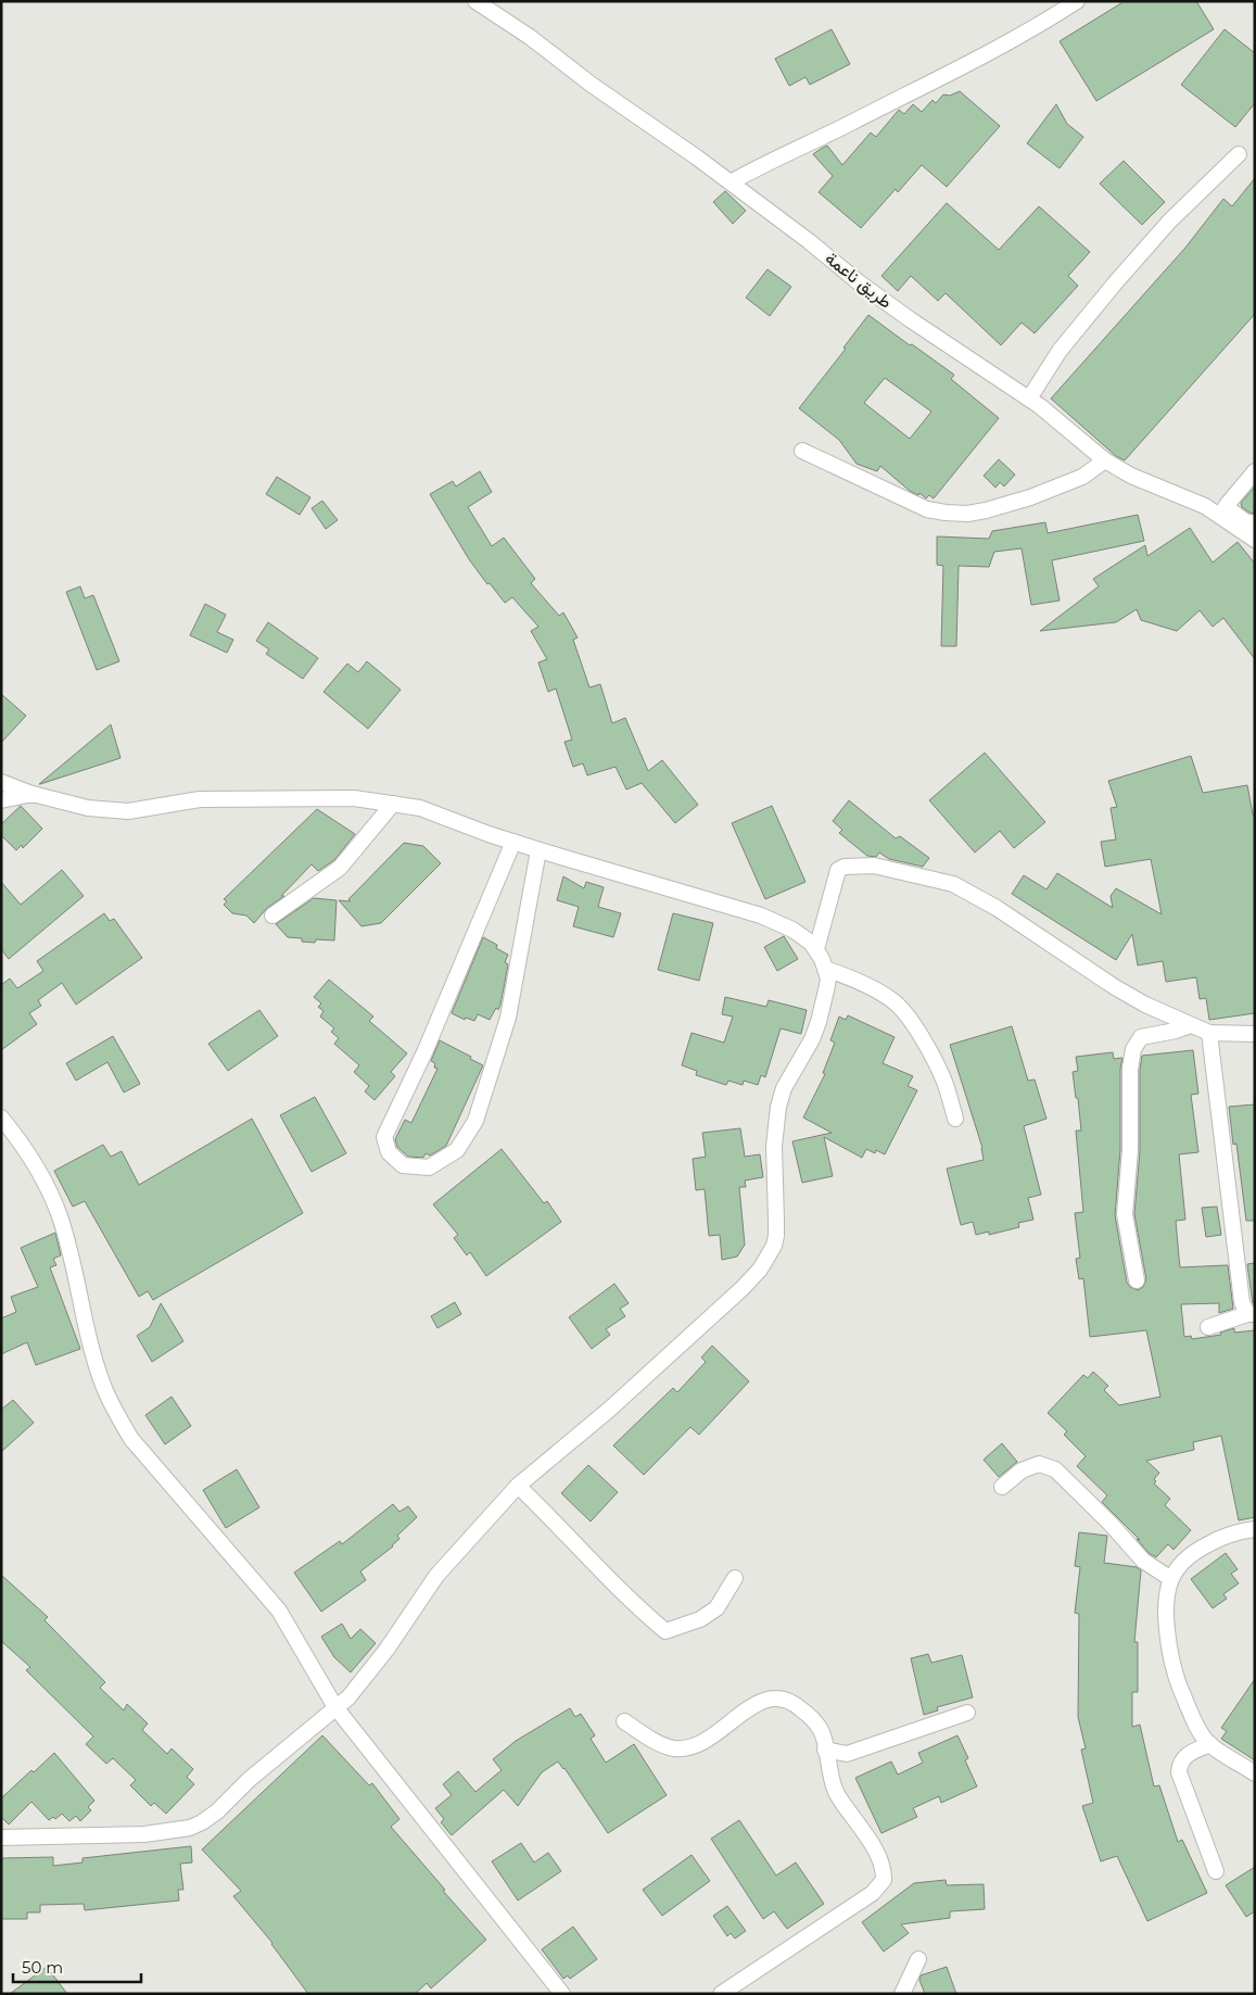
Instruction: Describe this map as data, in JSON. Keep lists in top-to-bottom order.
{
  "streets": {
    "street": ["طريق ناعمة"]
  },
  "scale_bar": "50 m"
}
